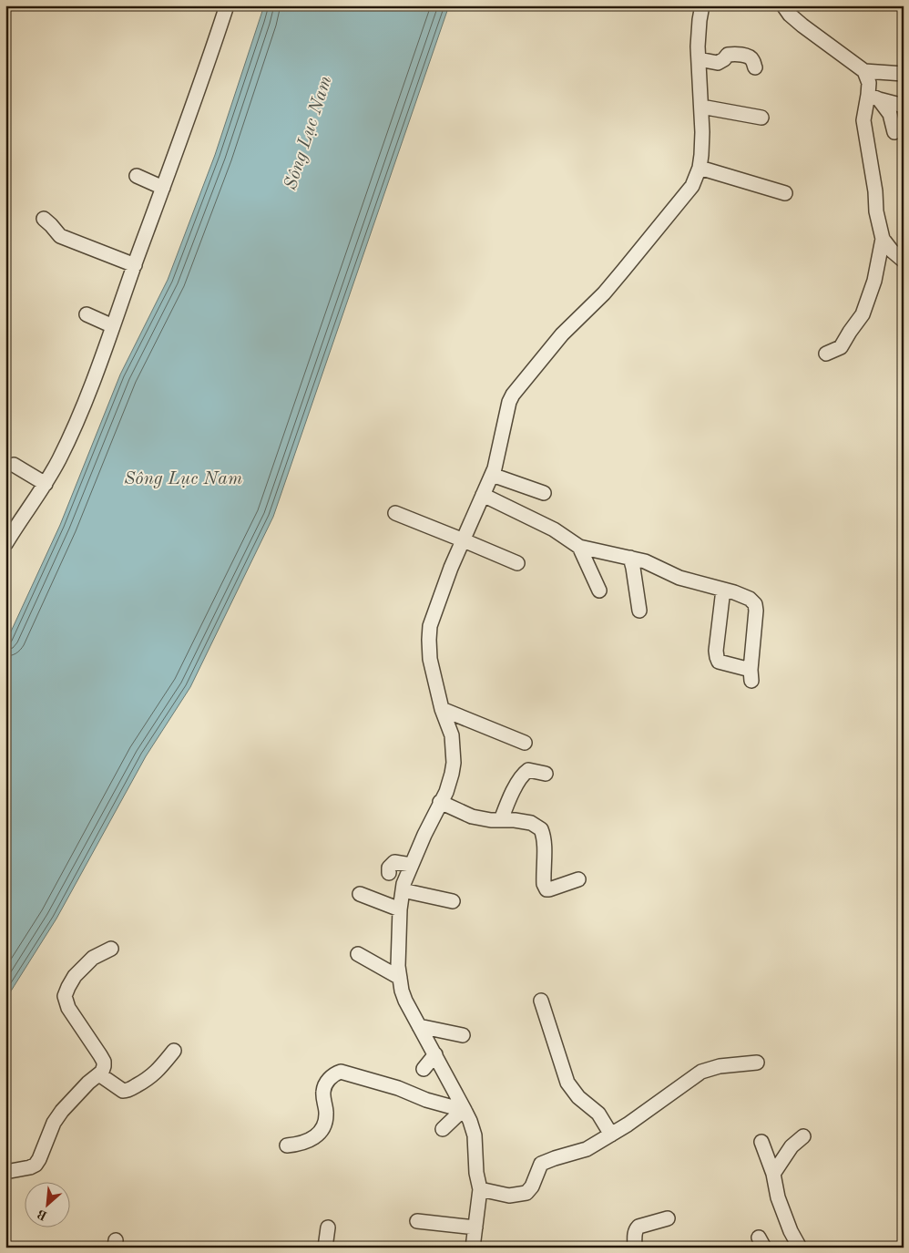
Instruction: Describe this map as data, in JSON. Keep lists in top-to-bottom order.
{
  "water": ["Sông Lục Nam"],
  "north": "bottom left"
}
